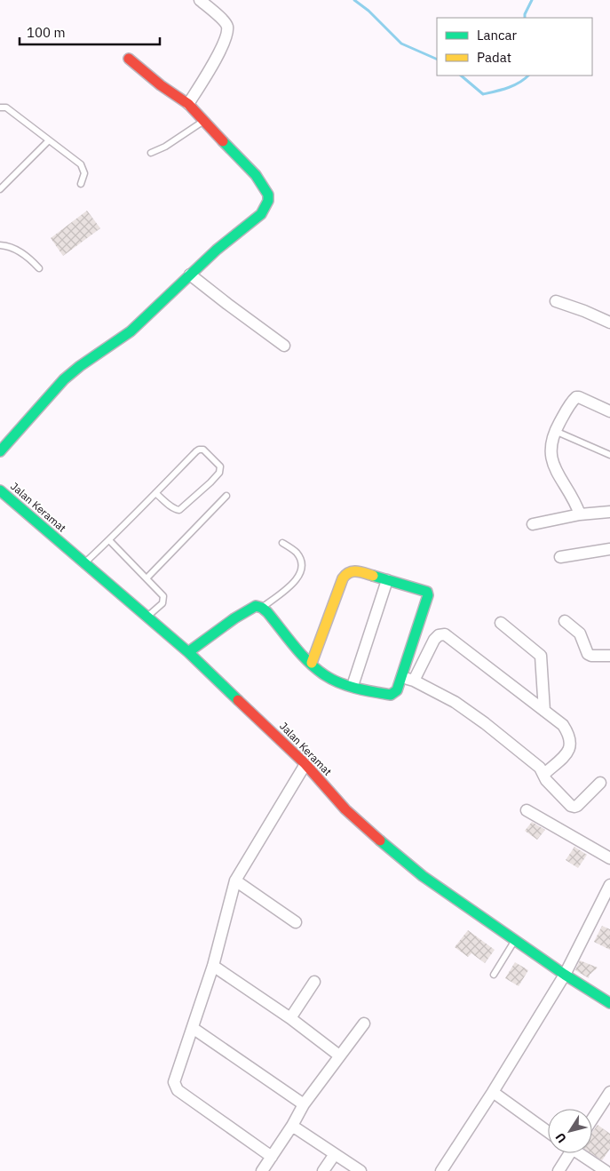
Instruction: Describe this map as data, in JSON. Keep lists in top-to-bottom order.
{
  "streets": {
    "street": ["Jalan Keramat"]
  },
  "legend": ["Lancar", "Padat"],
  "scale_bar": "100 m",
  "north": "bottom left"
}
